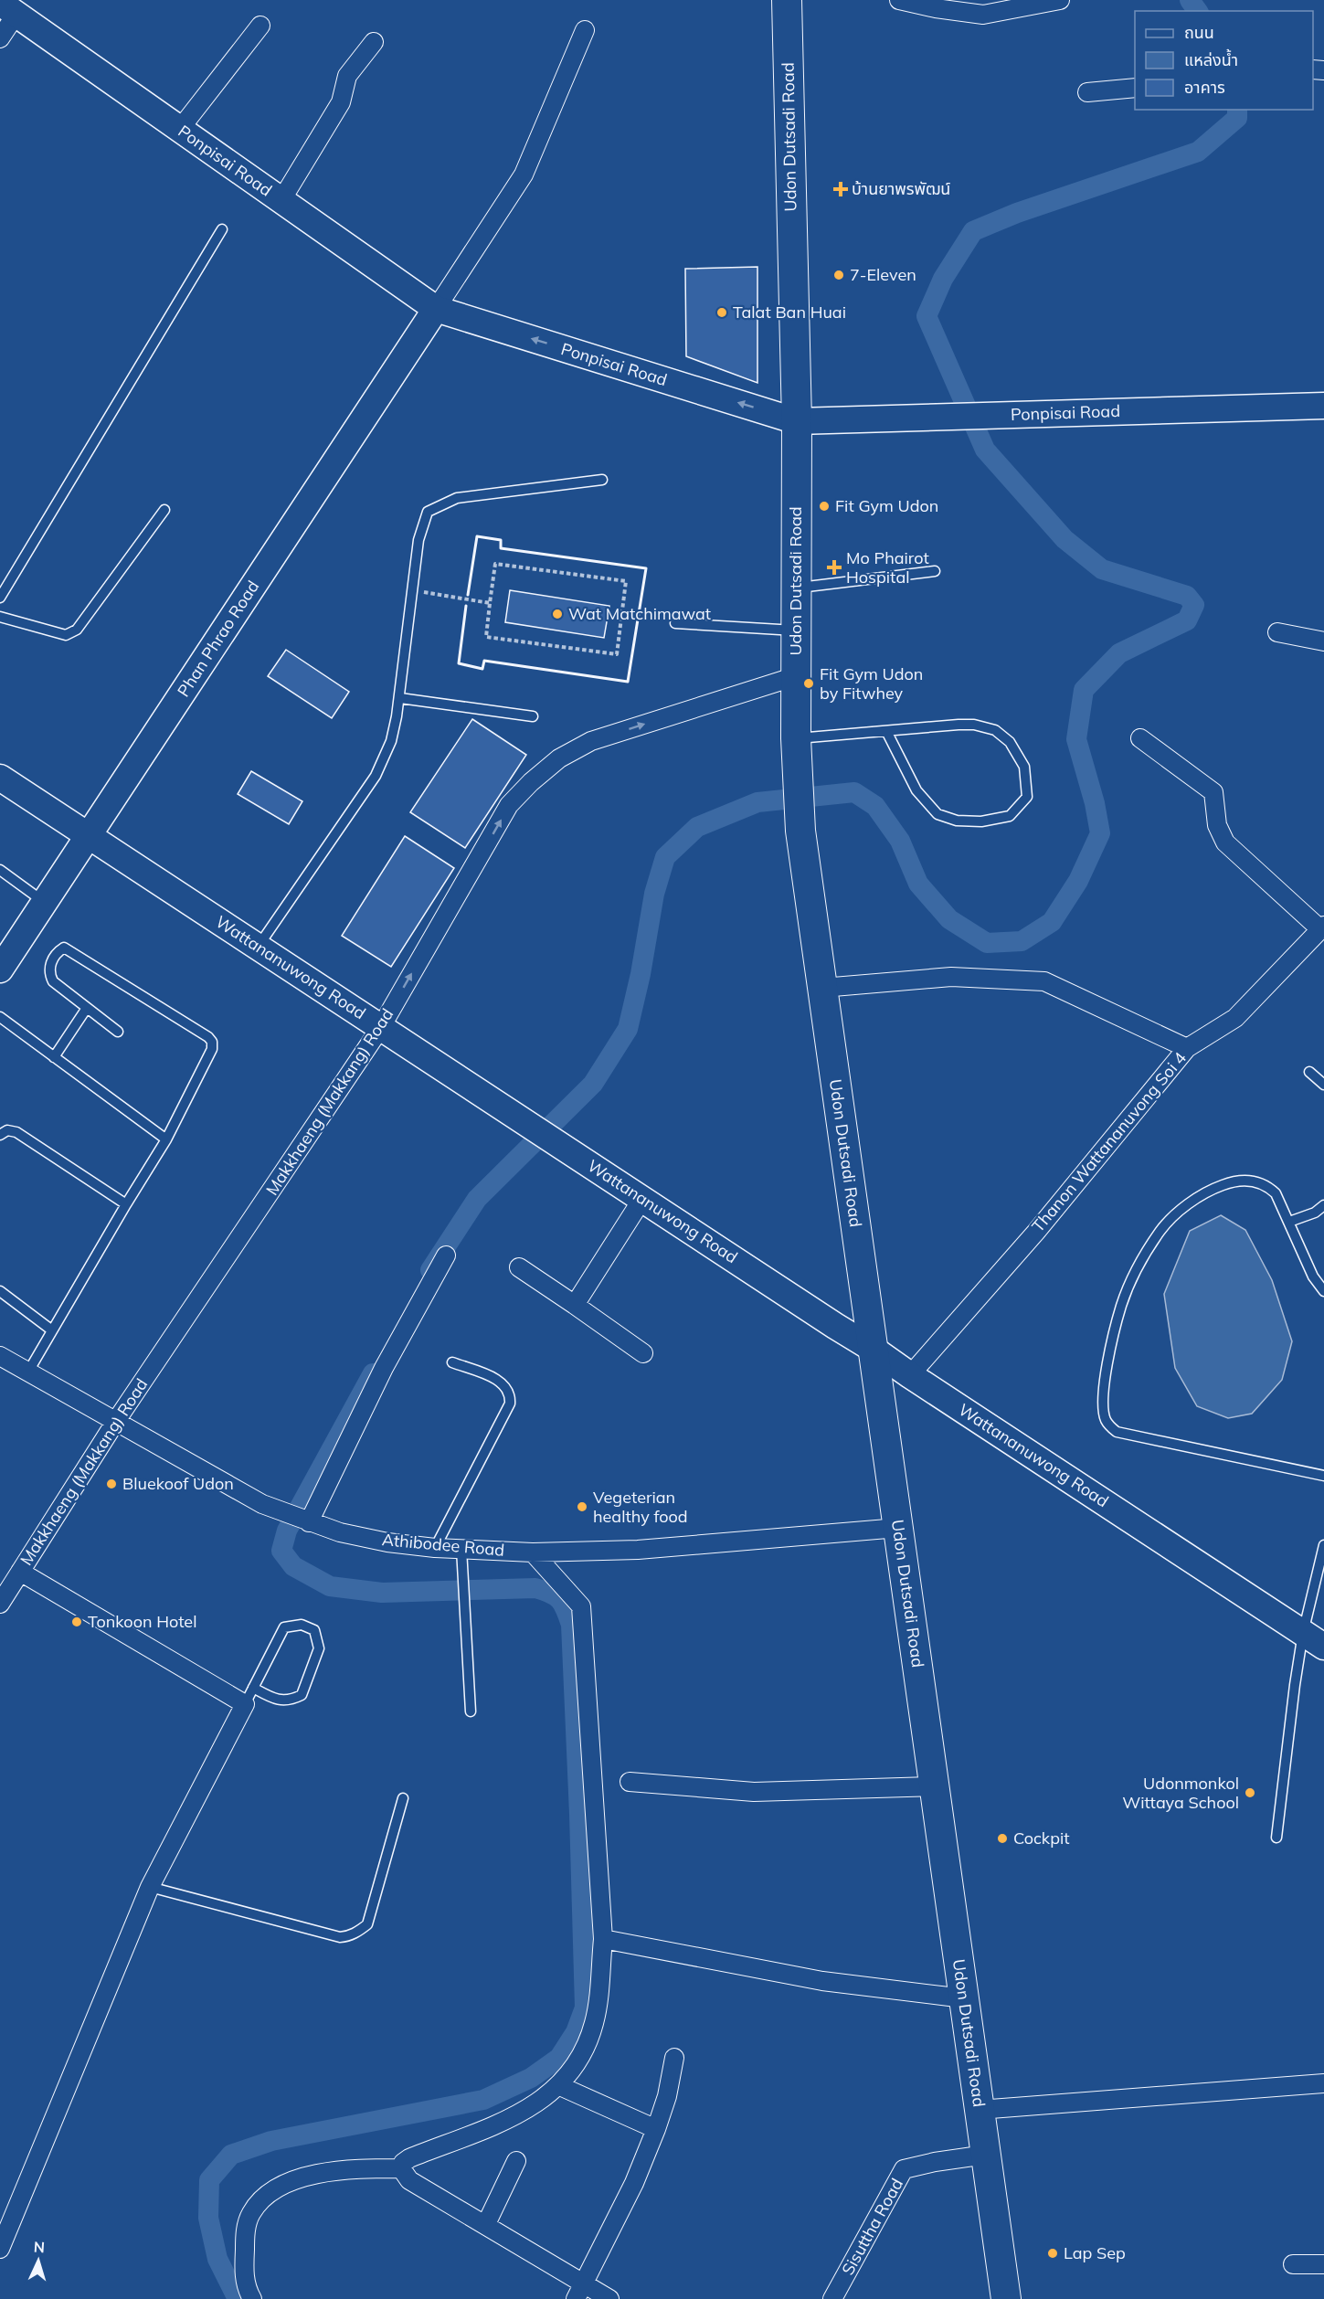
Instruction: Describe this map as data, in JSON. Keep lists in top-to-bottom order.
{
  "streets": {
    "main road": ["Udon Dutsadi Road"],
    "street": [
      "Ponpisai Road",
      "Phan Phrao Road",
      "Wattananuwong Road",
      "Makkhaeng (Makkang) Road",
      "Thanon Wattananuvong Soi 4",
      "Athibodee Road",
      "Sisuttha Road"
    ]
  },
  "crossings": [
    ["Udon Dutsadi Road", "Ponpisai Road"],
    ["Udon Dutsadi Road", "Wattananuwong Road"],
    ["Udon Dutsadi Road", "Makkhaeng (Makkang) Road"],
    ["Udon Dutsadi Road", "Athibodee Road"],
    ["Udon Dutsadi Road", "Sisuttha Road"],
    ["Ponpisai Road", "Phan Phrao Road"],
    ["Phan Phrao Road", "Wattananuwong Road"],
    ["Wattananuwong Road", "Makkhaeng (Makkang) Road"],
    ["Wattananuwong Road", "Thanon Wattananuvong Soi 4"],
    ["Makkhaeng (Makkang) Road", "Athibodee Road"]
  ],
  "one_way": ["Makkhaeng (Makkang) Road"],
  "places": {
    "health": ["บ้านยาพรพัฒน์", "Mo Phairot Hospital"],
    "other": [
      "7-Eleven",
      "Talat Ban Huai",
      "Fit Gym Udon",
      "Wat Matchimawat",
      "Fit Gym Udon by Fitwhey",
      "Bluekoof Udon",
      "Vegeterian healthy food",
      "Tonkoon Hotel",
      "Udonmonkol Wittaya School",
      "Cockpit",
      "Lap Sep"
    ]
  },
  "legend": ["ถนน", "แหล่งน้ำ", "อาคาร"],
  "north": "top"
}
